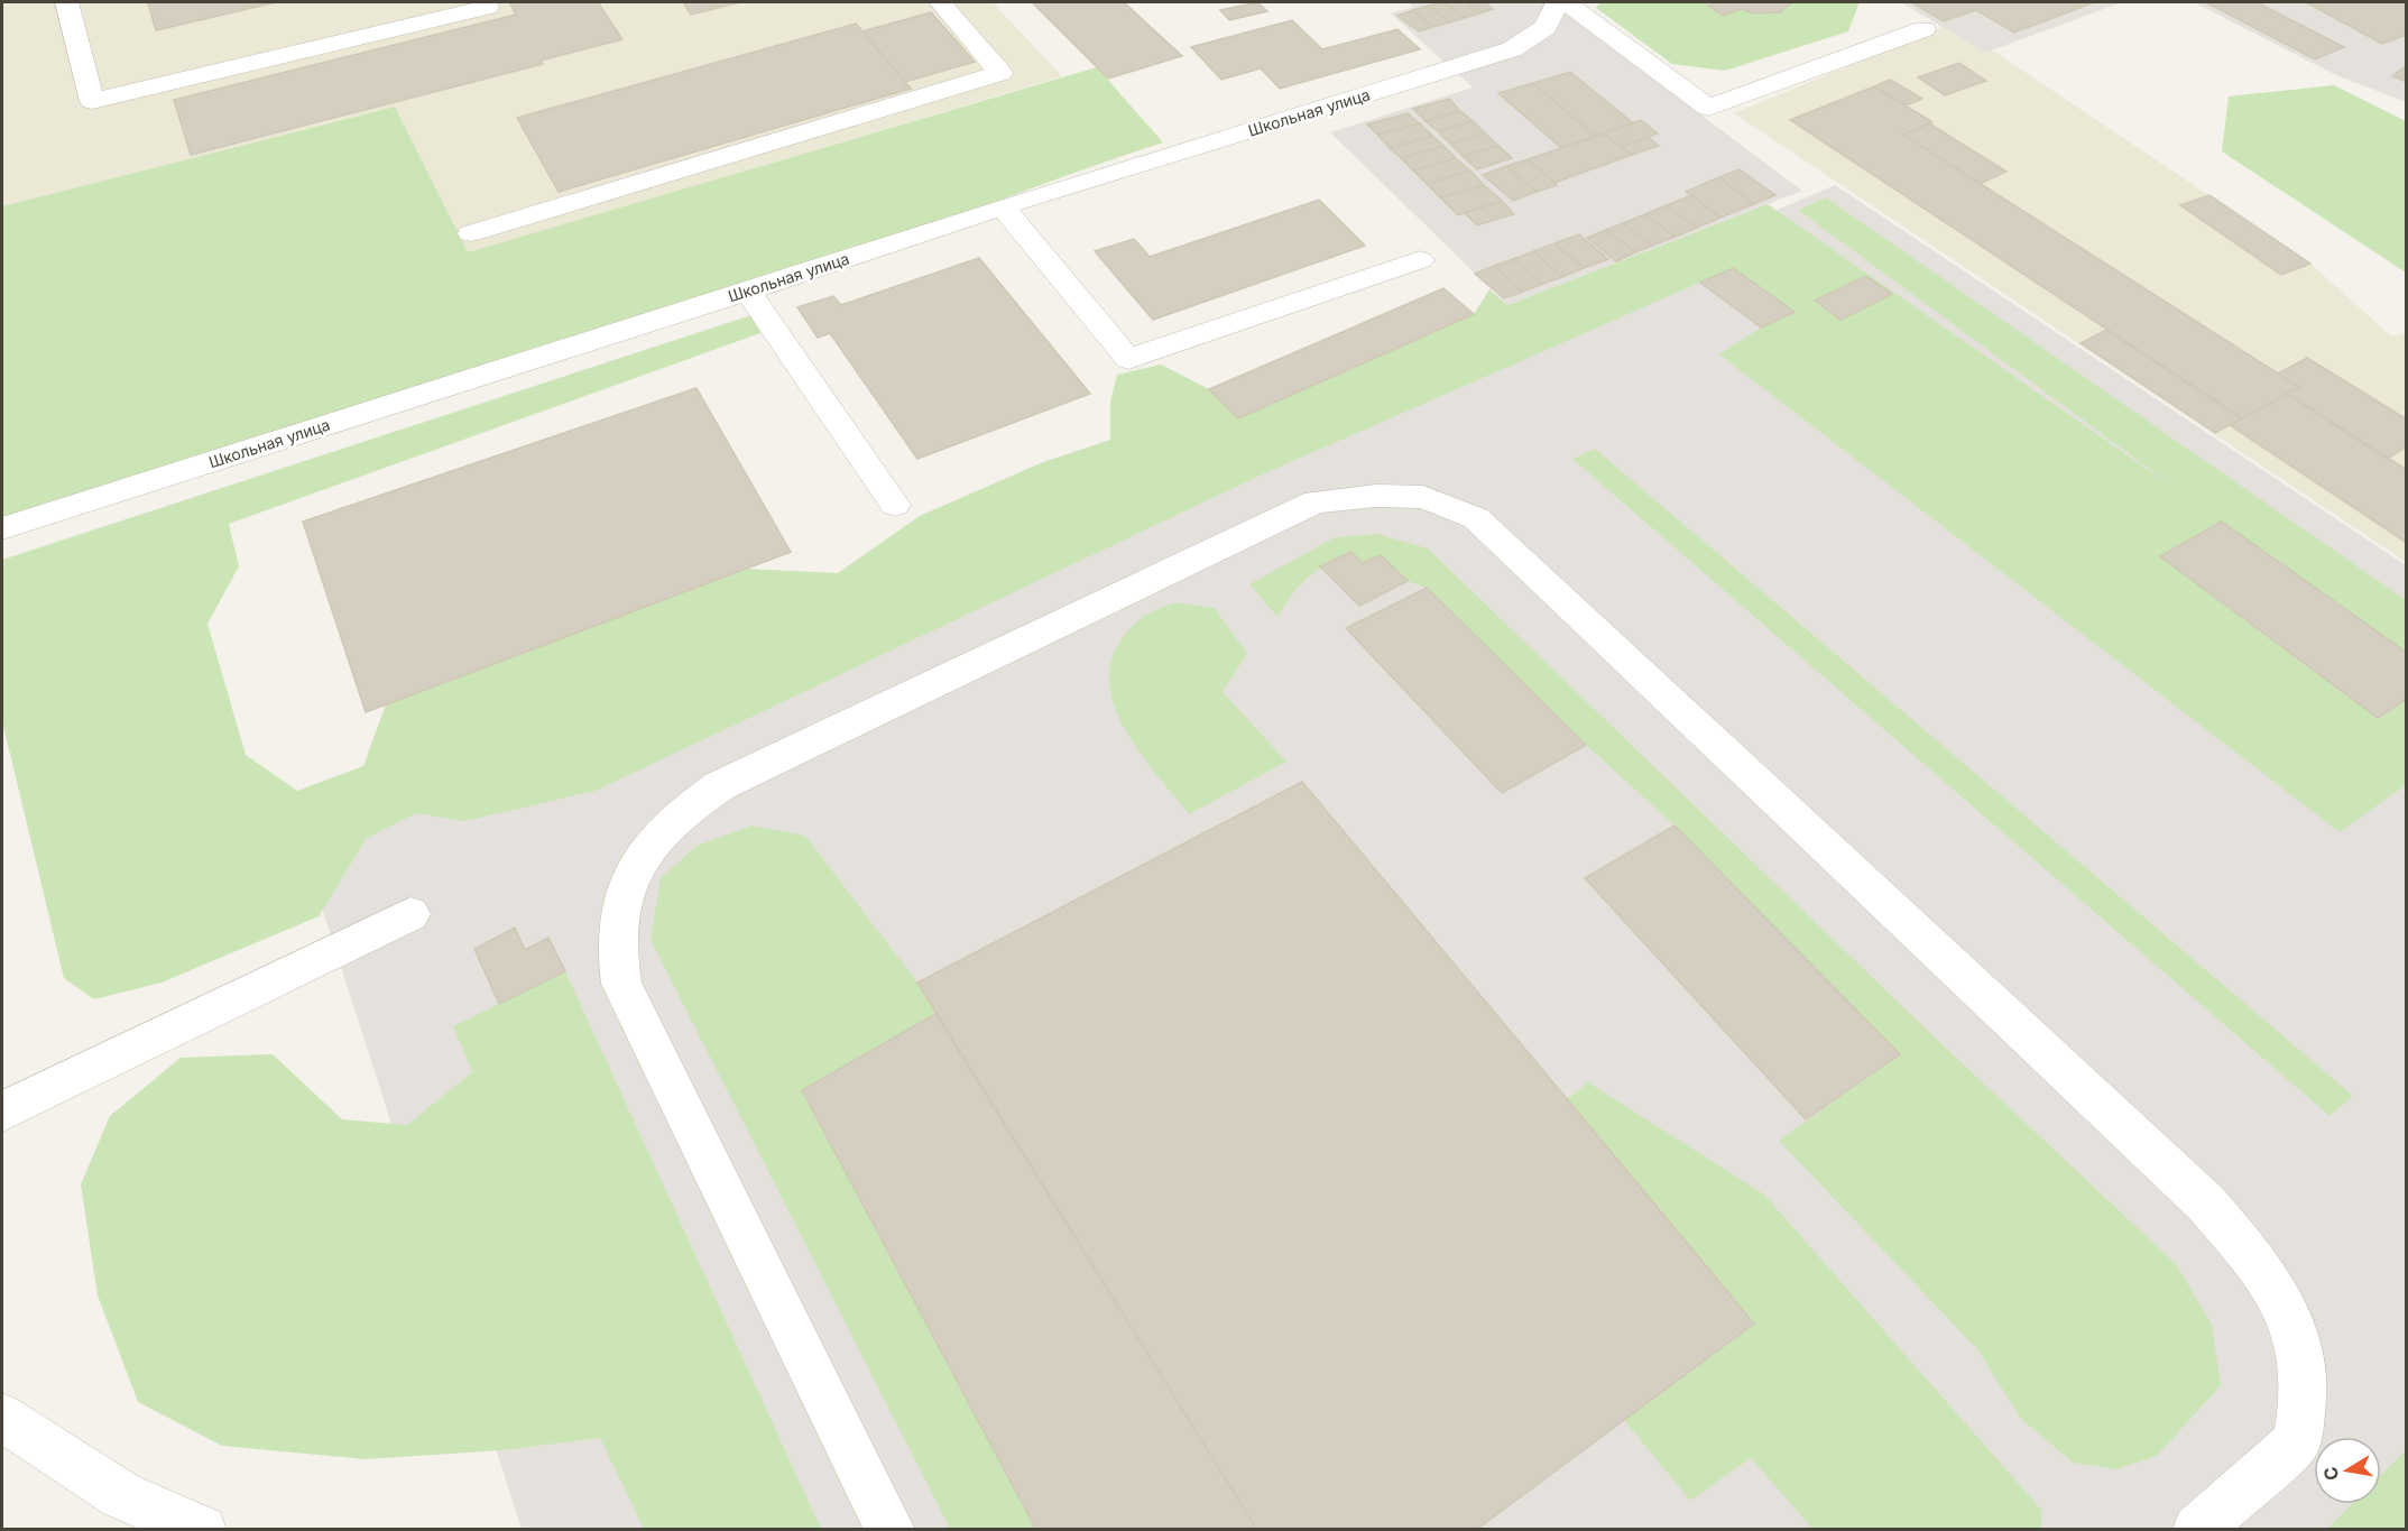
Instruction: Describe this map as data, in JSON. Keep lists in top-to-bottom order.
{
  "streets": {
    "street": ["Школьная улица"]
  },
  "north": "left"
}
